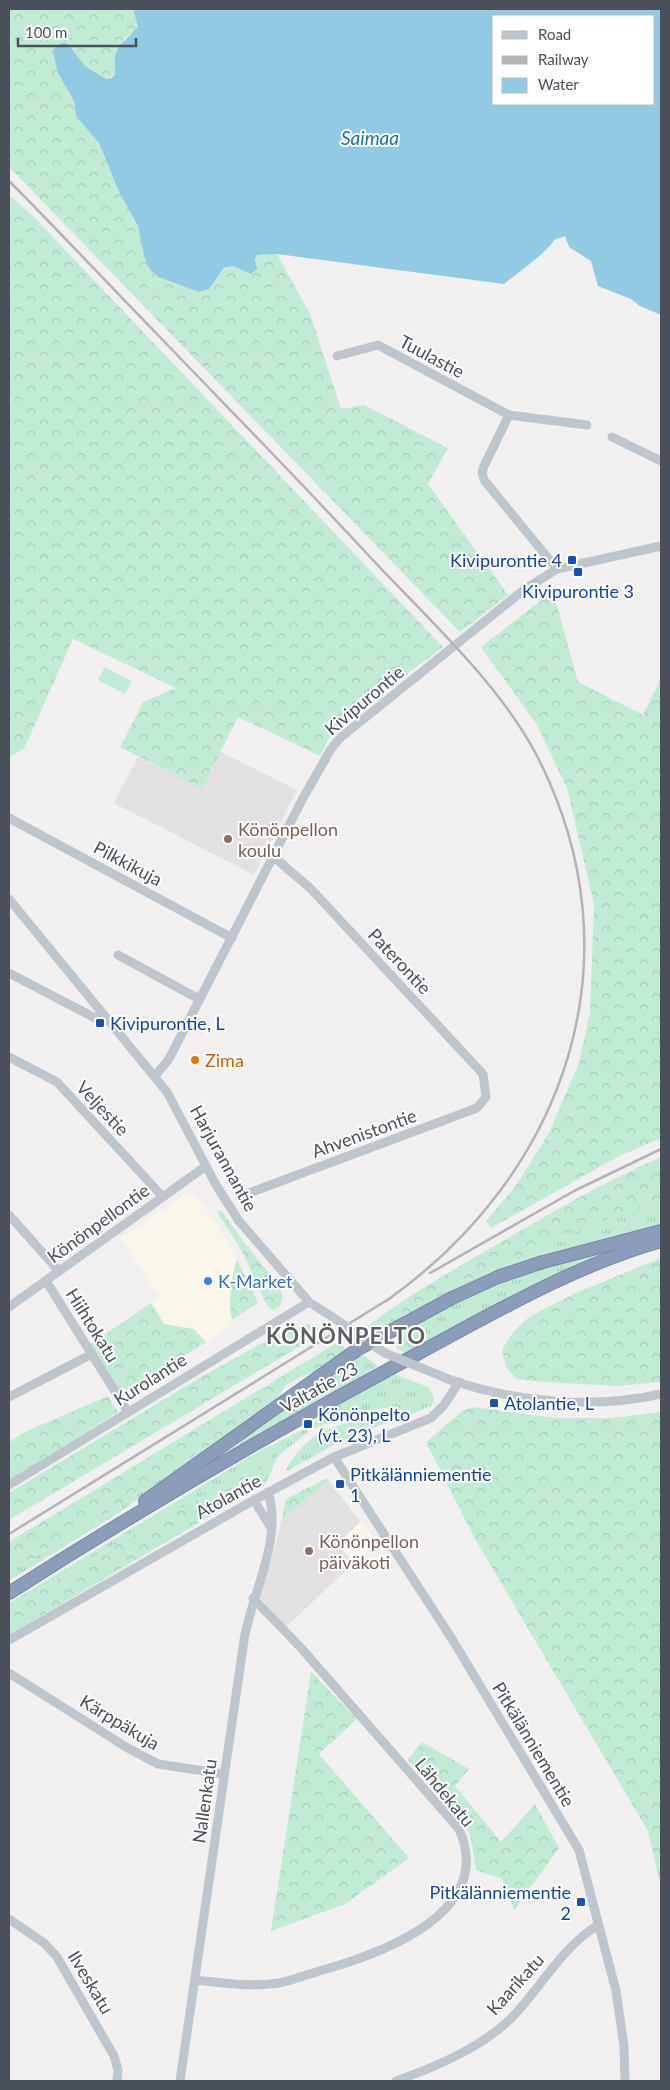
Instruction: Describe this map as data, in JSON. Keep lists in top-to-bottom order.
{
  "streets": {
    "highway": ["Valtatie 23"],
    "street": [
      "Tuulastie",
      "Kivipurontie",
      "Pilkkikuja",
      "Paterontie",
      "Veljestie",
      "Ahvenistontie",
      "Harjurannantie",
      "Könönpellontie",
      "Hiihtokatu",
      "Kurolantie",
      "Atolantie",
      "Kärppäkuja",
      "Pitkälänniementie",
      "Lähdekatu",
      "Nallenkatu",
      "Ilveskatu",
      "Kaarikatu"
    ]
  },
  "crossings": [
    ["Kivipurontie", "Pilkkikuja"],
    ["Kivipurontie", "Paterontie"],
    ["Kivipurontie", "Harjurannantie"],
    ["Paterontie", "Ahvenistontie"],
    ["Veljestie", "Könönpellontie"],
    ["Harjurannantie", "Könönpellontie"],
    ["Harjurannantie", "Kurolantie"],
    ["Harjurannantie", "Atolantie"],
    ["Könönpellontie", "Hiihtokatu"],
    ["Hiihtokatu", "Kurolantie"],
    ["Atolantie", "Pitkälänniementie"],
    ["Atolantie", "Nallenkatu"],
    ["Kärppäkuja", "Nallenkatu"],
    ["Pitkälänniementie", "Kaarikatu"],
    ["Lähdekatu", "Nallenkatu"]
  ],
  "districts": ["KÖNÖNPELTO"],
  "water": ["Saimaa"],
  "places": {
    "transit": [
      "Kivipurontie 4",
      "Kivipurontie 3",
      "Kivipurontie, L",
      "Atolantie, L",
      "Könönpelto (vt. 23), L",
      "Pitkälänniementie 1",
      "Pitkälänniementie 2"
    ],
    "other": [
      "Könönpellon koulu",
      "Zima",
      "K-Market",
      "Könönpellon päiväkoti"
    ]
  },
  "legend": ["Road", "Railway", "Water"],
  "scale_bar": "100 m"
}
